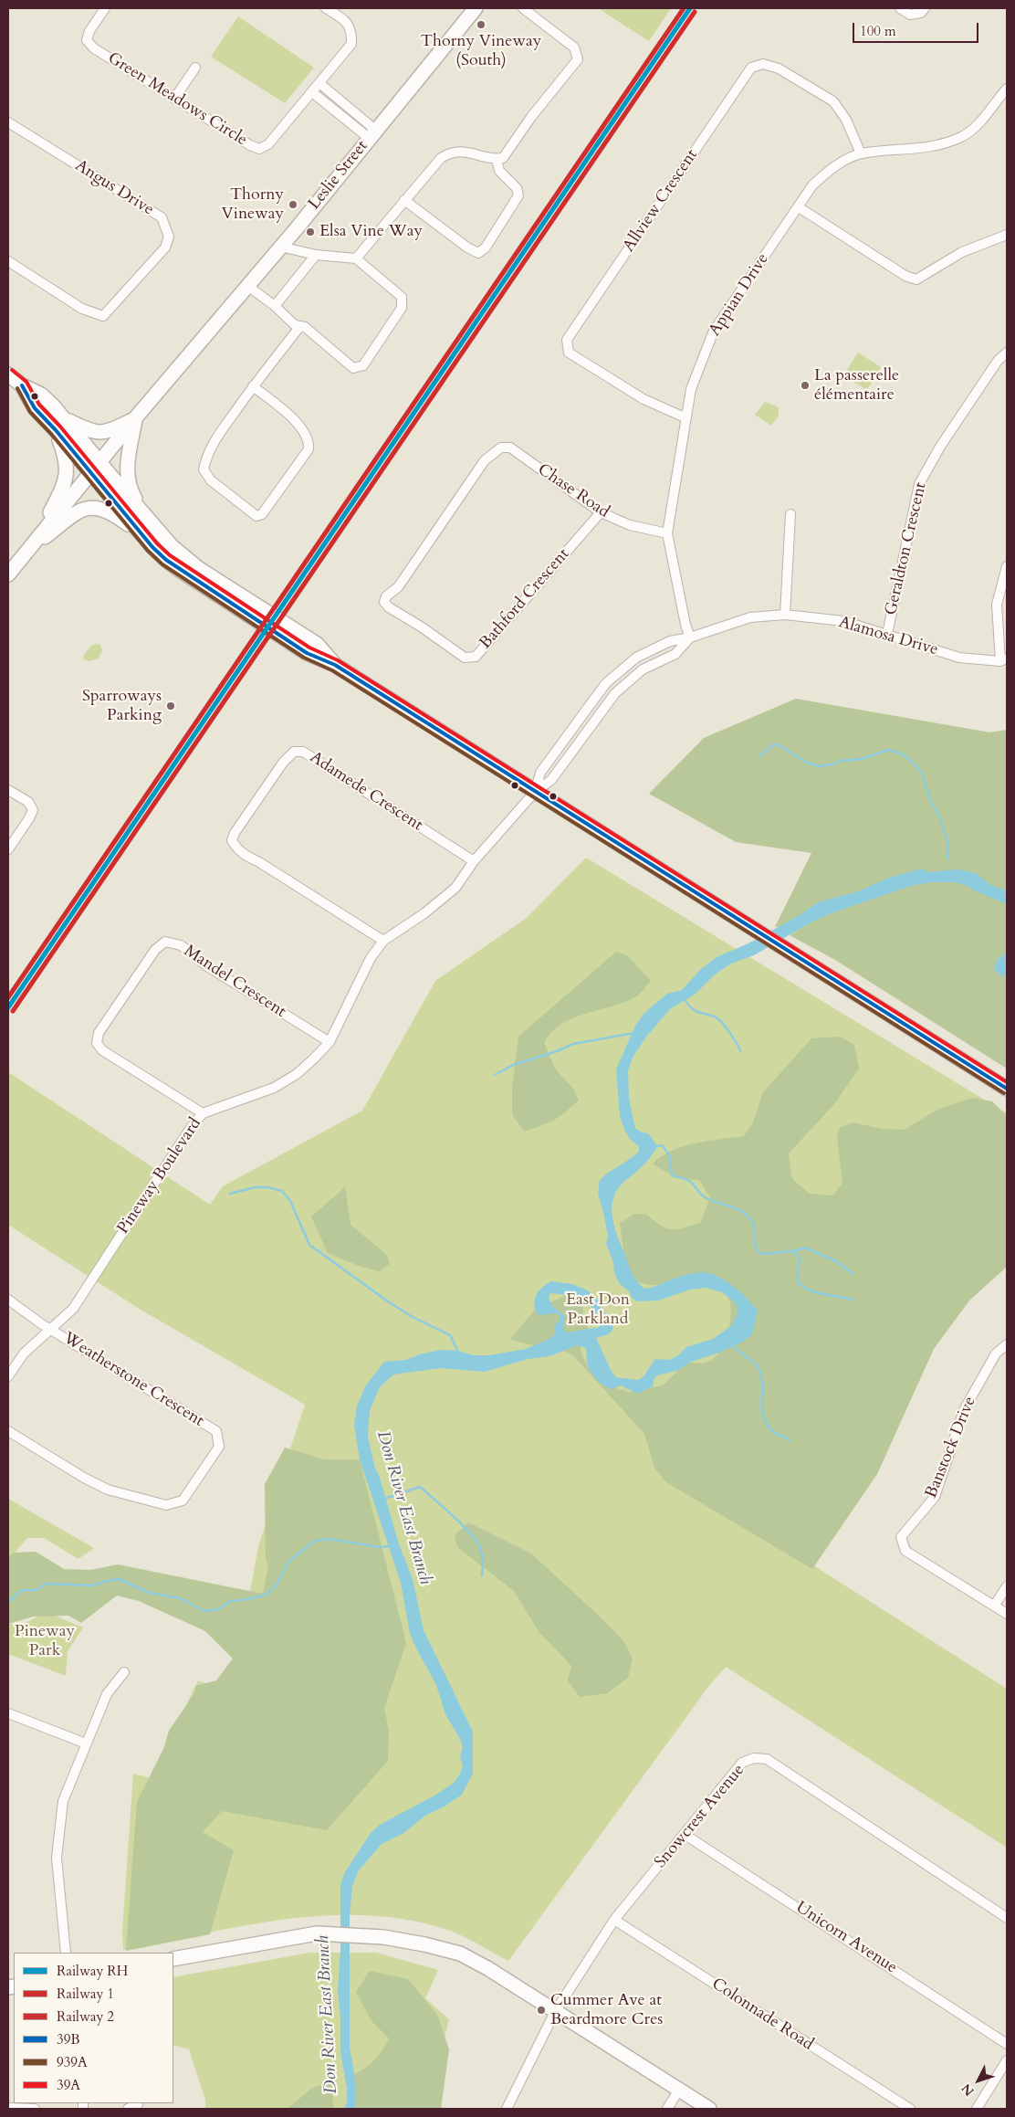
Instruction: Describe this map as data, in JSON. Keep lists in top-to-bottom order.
{
  "streets": {
    "main road": ["Leslie Street"],
    "street": [
      "Green Meadows Circle",
      "Angus Drive",
      "Allview Crescent",
      "Appian Drive",
      "Chase Road",
      "Geraldton Crescent",
      "Bathford Crescent",
      "Alamosa Drive",
      "Adamede Crescent",
      "Mandel Crescent",
      "Pineway Boulevard",
      "Weatherstone Crescent",
      "Banstock Drive",
      "Snowcrest Avenue",
      "Unicorn Avenue",
      "Colonnade Road"
    ]
  },
  "crossings": [
    ["Allview Crescent", "Appian Drive"],
    ["Appian Drive", "Chase Road"],
    ["Appian Drive", "Alamosa Drive"],
    ["Chase Road", "Bathford Crescent"],
    ["Geraldton Crescent", "Alamosa Drive"],
    ["Alamosa Drive", "Pineway Boulevard"],
    ["Adamede Crescent", "Pineway Boulevard"],
    ["Mandel Crescent", "Pineway Boulevard"],
    ["Pineway Boulevard", "Weatherstone Crescent"],
    ["Snowcrest Avenue", "Unicorn Avenue"],
    ["Snowcrest Avenue", "Colonnade Road"]
  ],
  "water": ["Don River East Branch"],
  "parks": ["East Don Parkland", "Pineway Park"],
  "places": [
    "Thorny Vineway (South)",
    "Thorny Vineway",
    "Elsa Vine Way",
    "La passerelle élémentaire",
    "Sparroways Parking",
    "Cummer Ave at Beardmore Cres"
  ],
  "lines": [
    "rail line RH",
    "rail line 2",
    "rail line 1",
    "transit line 39A",
    "transit line 39B",
    "transit line 939A"
  ],
  "legend": [
    "Railway RH",
    "Railway 1",
    "Railway 2",
    "39B",
    "939A",
    "39A"
  ],
  "scale_bar": "100 m",
  "north": "bottom left"
}
